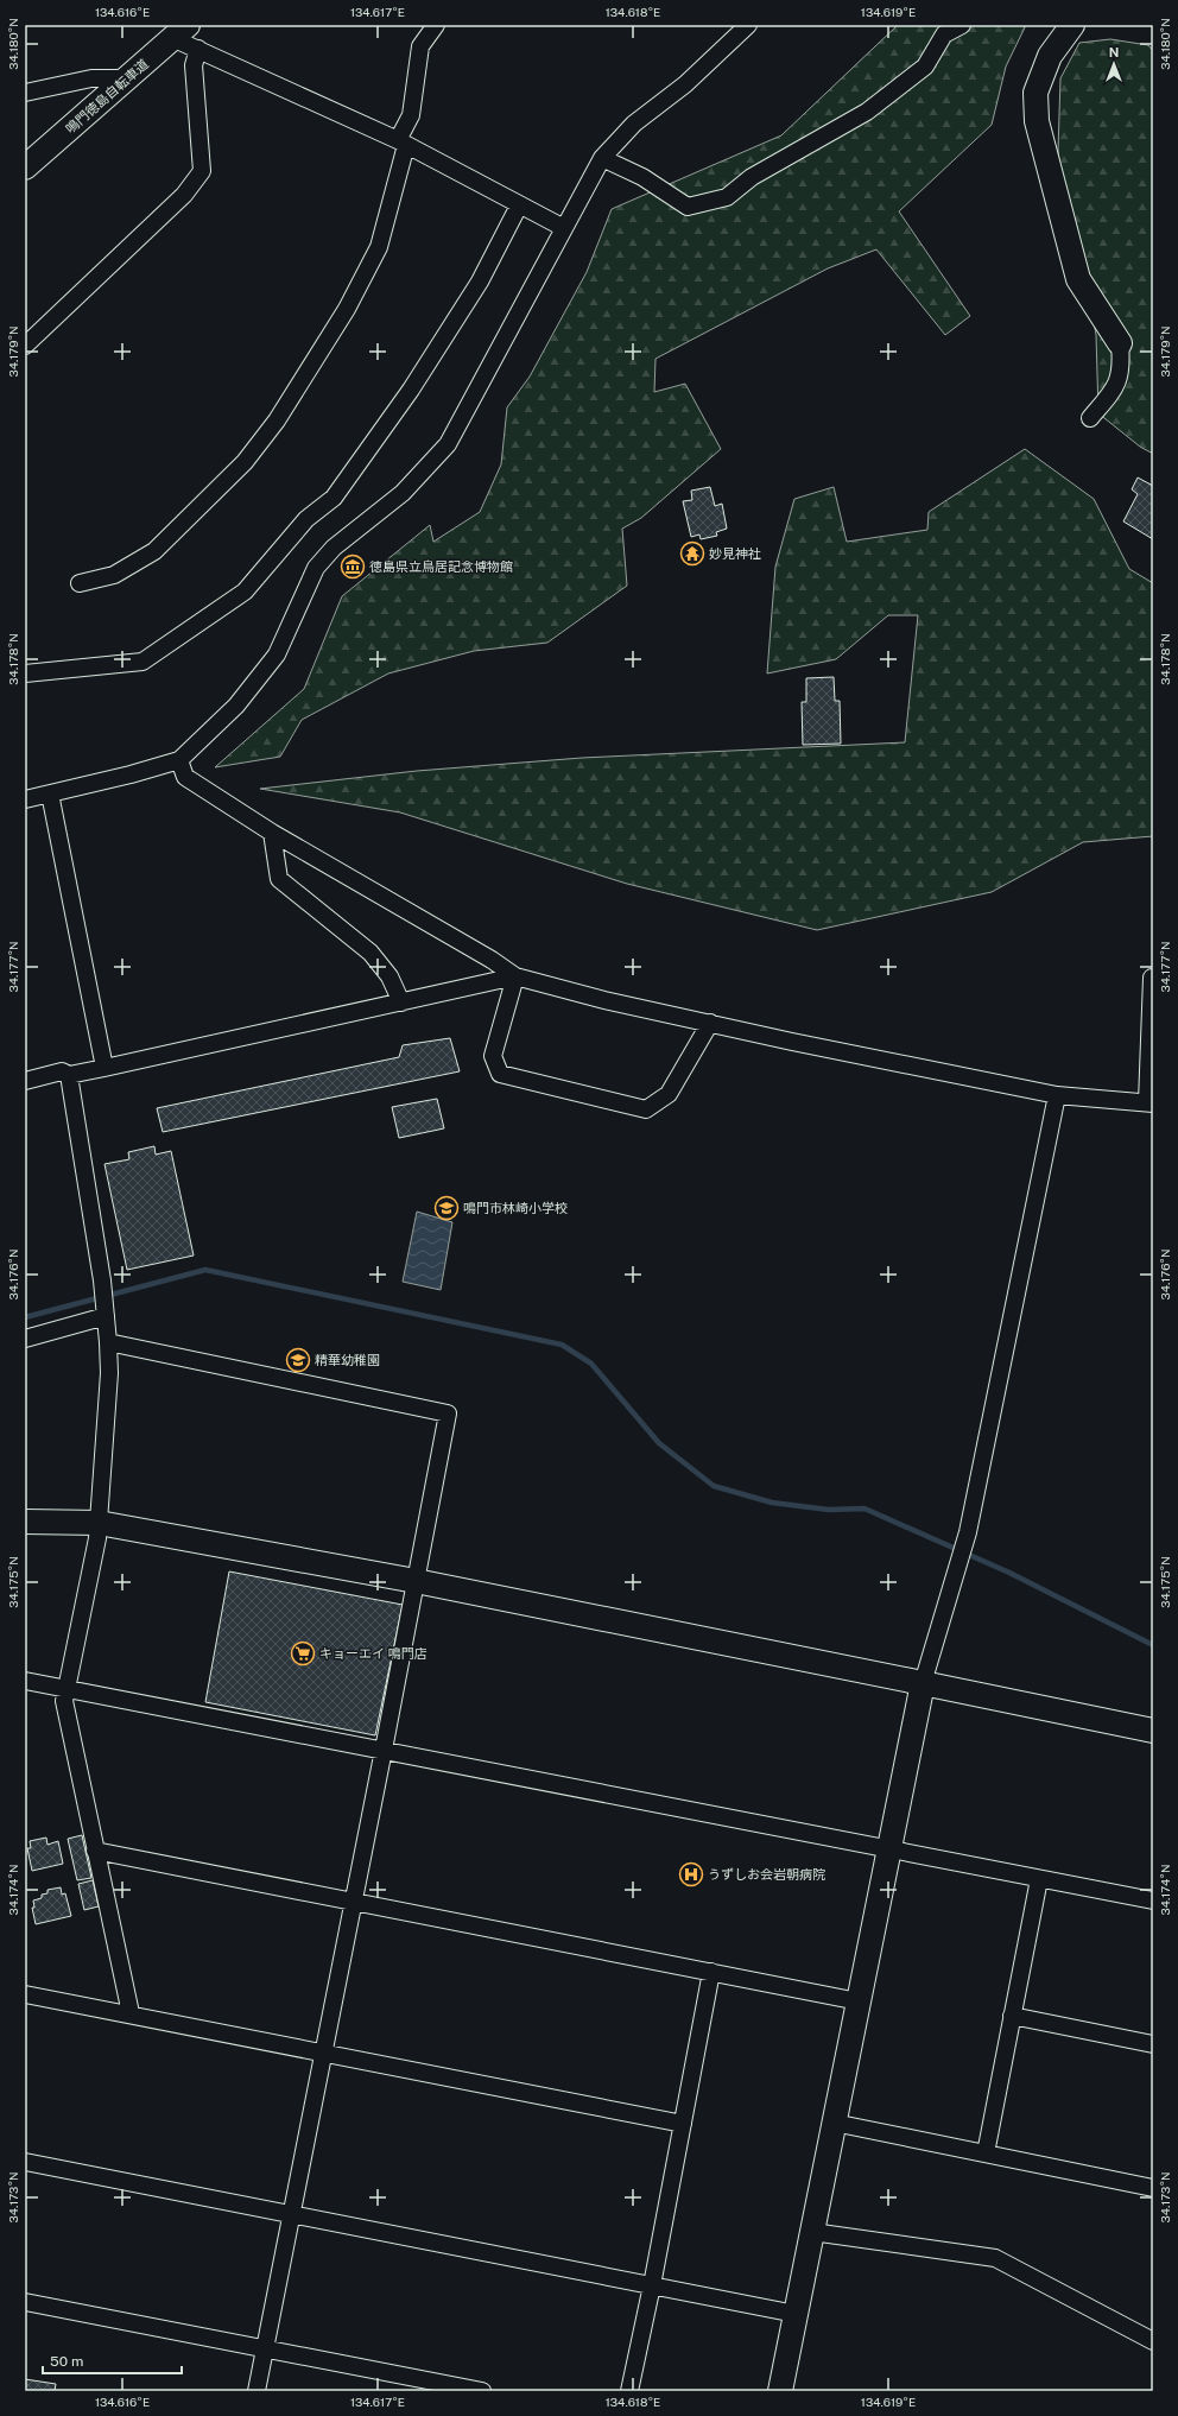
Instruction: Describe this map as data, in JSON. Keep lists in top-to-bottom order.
{
  "streets": {
    "street": ["鳴門徳島自転車道"]
  },
  "places": {
    "temple": ["妙見神社"],
    "museum": ["徳島県立鳥居記念博物館"],
    "school or university": ["鳴門市林崎小学校", "精華幼稚園"],
    "supermarket": ["キョーエイ 鳴門店"],
    "hospital": ["うずしお会岩朝病院"]
  },
  "scale_bar": "50 m",
  "north": "top",
  "coordinates": [
    "134.616°E",
    "134.617°E",
    "134.618°E",
    "134.619°E",
    "34.180°N",
    "34.179°N",
    "34.178°N",
    "34.177°N",
    "34.176°N",
    "34.175°N",
    "34.174°N",
    "34.173°N"
  ]
}
